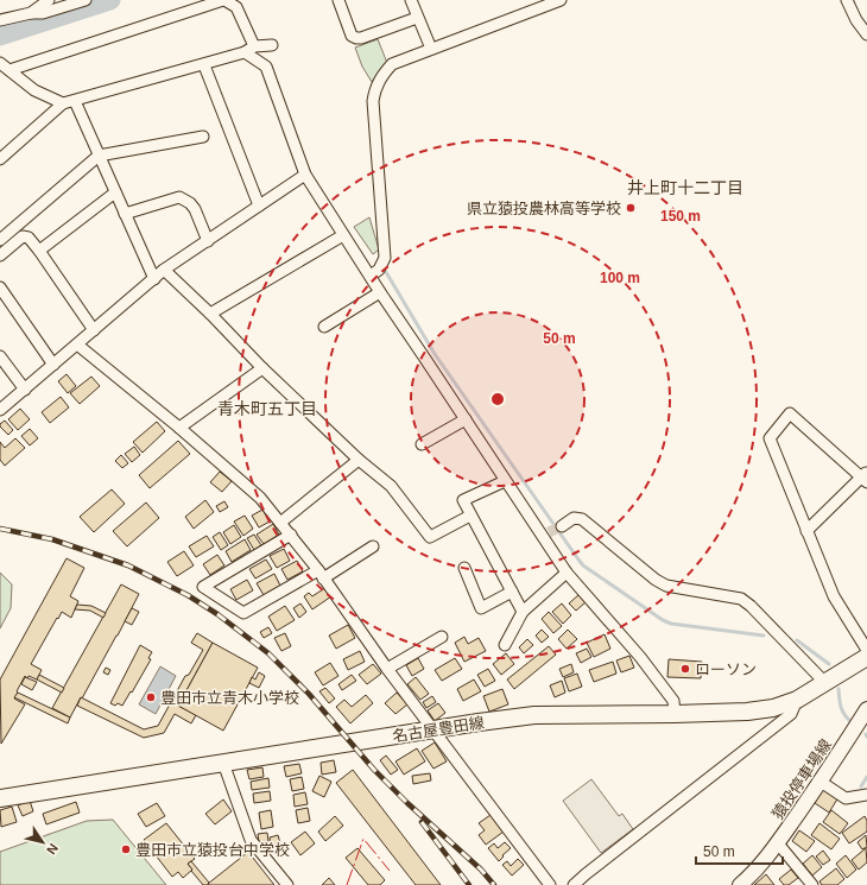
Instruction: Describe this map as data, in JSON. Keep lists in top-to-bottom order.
{
  "streets": {
    "main road": ["名古屋豊田線", "猿投停車場線"]
  },
  "districts": ["井上町十二丁目", "青木町五丁目"],
  "places": [
    "県立猿投農林高等学校",
    "ローソン",
    "豊田市立青木小学校",
    "豊田市立猿投台中学校"
  ],
  "scale_bar": "50 m",
  "north": "bottom right",
  "rings": ["150 m", "100 m", "50 m"]
}
